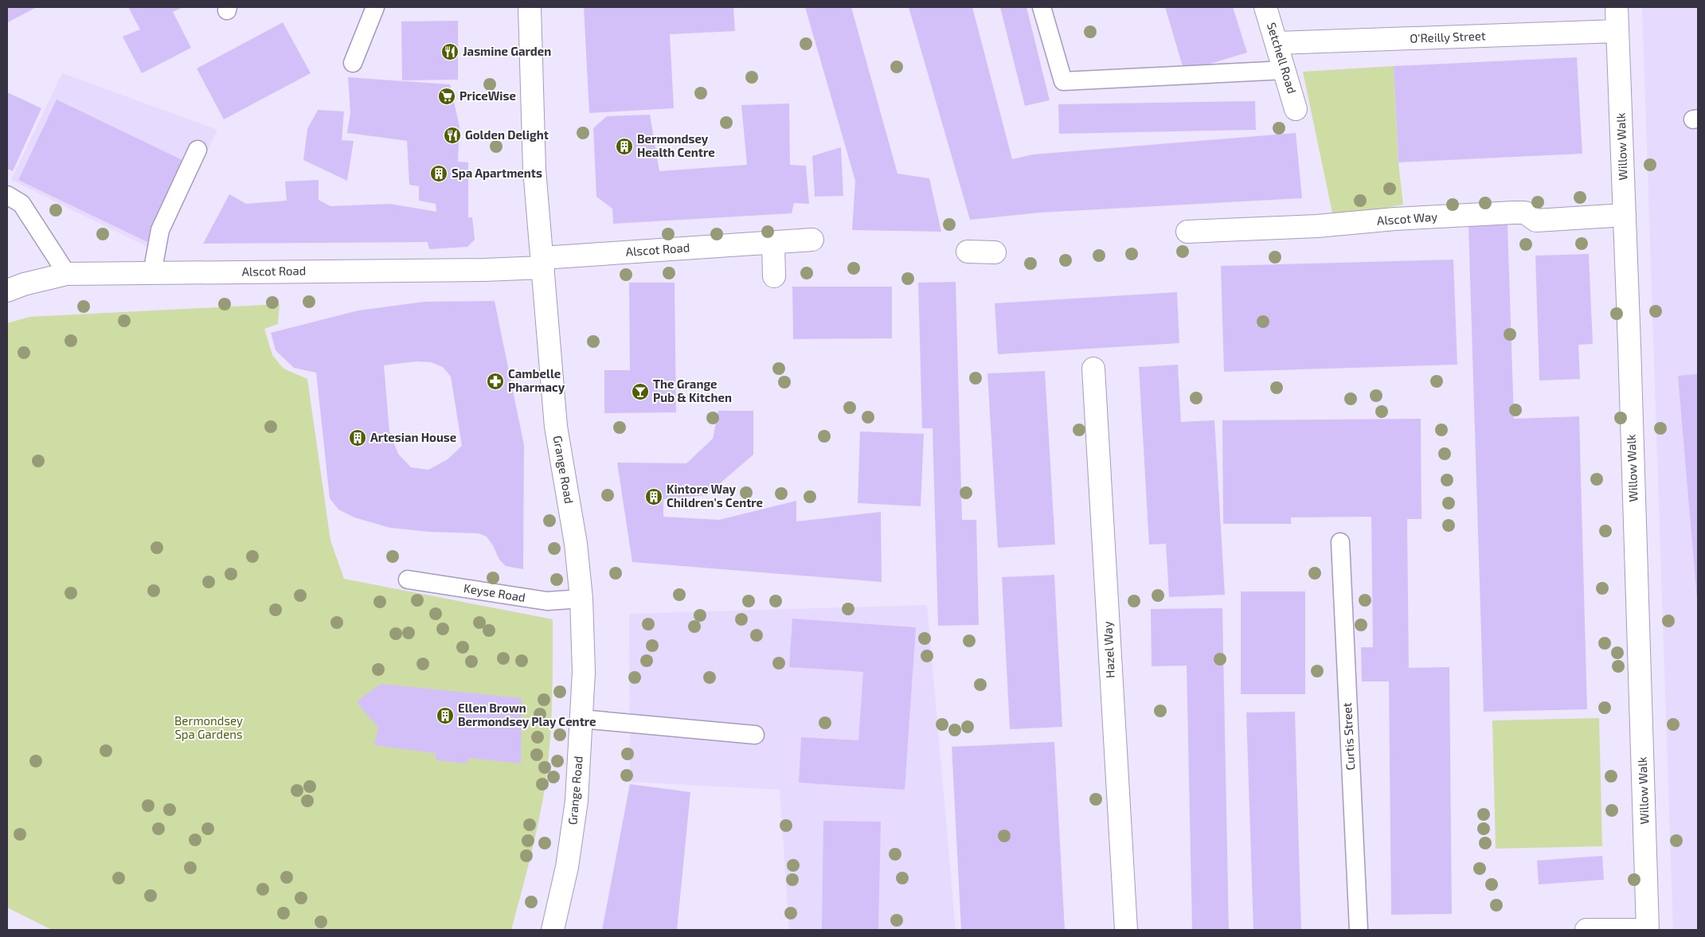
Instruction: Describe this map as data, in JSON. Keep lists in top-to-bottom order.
{
  "streets": {
    "street": [
      "O'Reilly Street",
      "Setchell Road",
      "Willow Walk",
      "Alscot Way",
      "Alscot Road",
      "Grange Road",
      "Hazel Way"
    ],
    "lane": ["Keyse Road", "Curtis Street"]
  },
  "crossings": [
    ["O'Reilly Street", "Setchell Road"],
    ["O'Reilly Street", "Willow Walk"],
    ["Willow Walk", "Alscot Way"],
    ["Alscot Road", "Grange Road"],
    ["Grange Road", "Keyse Road"]
  ],
  "parks": ["Bermondsey Spa Gardens"],
  "places": {
    "restaurant": ["Jasmine Garden", "Golden Delight"],
    "supermarket": ["PriceWise"],
    "building": [
      "Bermondsey Health Centre",
      "Spa Apartments",
      "Artesian House",
      "Kintore Way Children's Centre",
      "Ellen Brown Bermondsey Play Centre"
    ],
    "pharmacy": ["Cambelle Pharmacy"],
    "bar": ["The Grange Pub & Kitchen"]
  }
}
